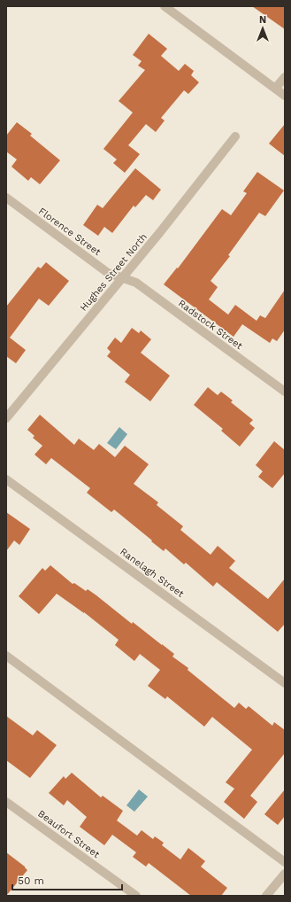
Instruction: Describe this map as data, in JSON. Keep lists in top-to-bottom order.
{
  "streets": {
    "street": [
      "Florence Street",
      "Hughes Street North",
      "Radstock Street",
      "Ranelagh Street",
      "Beaufort Street"
    ]
  },
  "crossings": [
    ["Florence Street", "Hughes Street North"],
    ["Florence Street", "Radstock Street"],
    ["Hughes Street North", "Radstock Street"]
  ],
  "scale_bar": "50 m",
  "north": "top"
}
